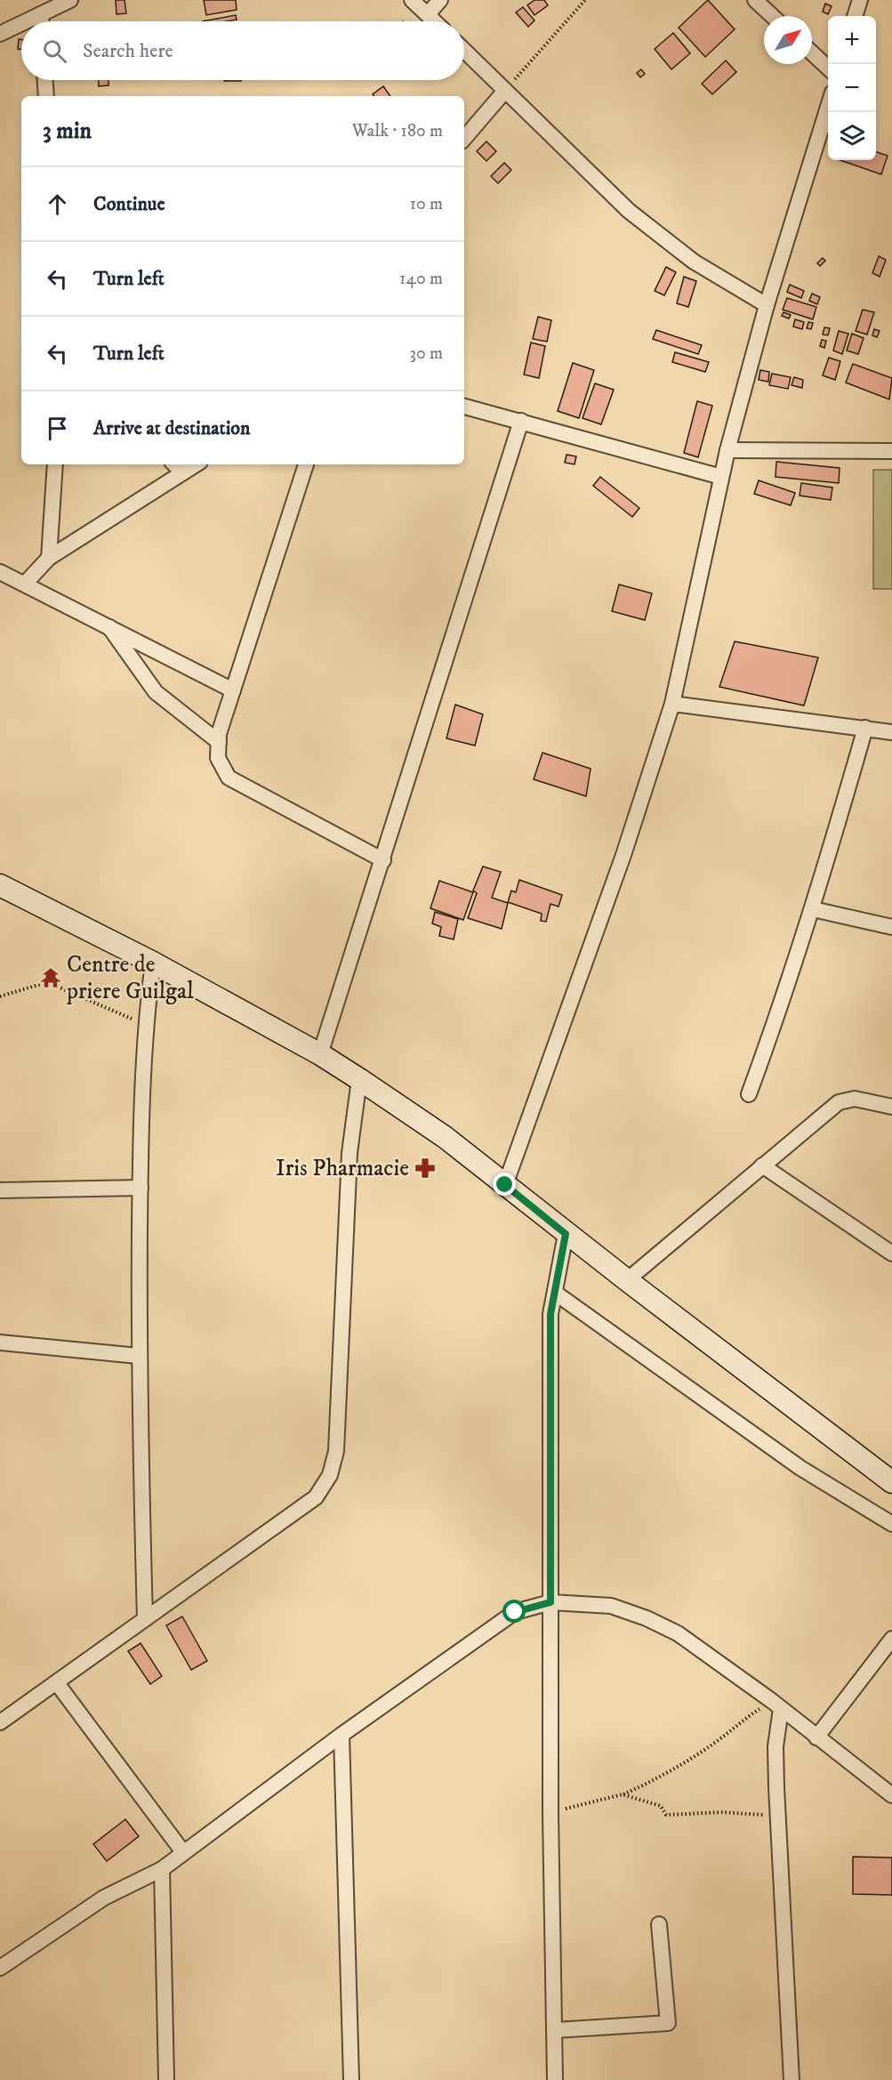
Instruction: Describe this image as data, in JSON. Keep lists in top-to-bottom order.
{
  "places": {
    "temple": ["Centre de priere Guilgal"],
    "pharmacy": ["Iris Pharmacie"]
  },
  "north": "top right",
  "page": {
    "map_buttons": ["+", "−"],
    "search": "Search here",
    "heading": ["3 min", "Walk · 180 m"],
    "list": [
      ["Continue", "10 m"],
      ["Turn left", "140 m"],
      ["Turn left", "30 m"],
      "Arrive at destination"
    ]
  }
}
